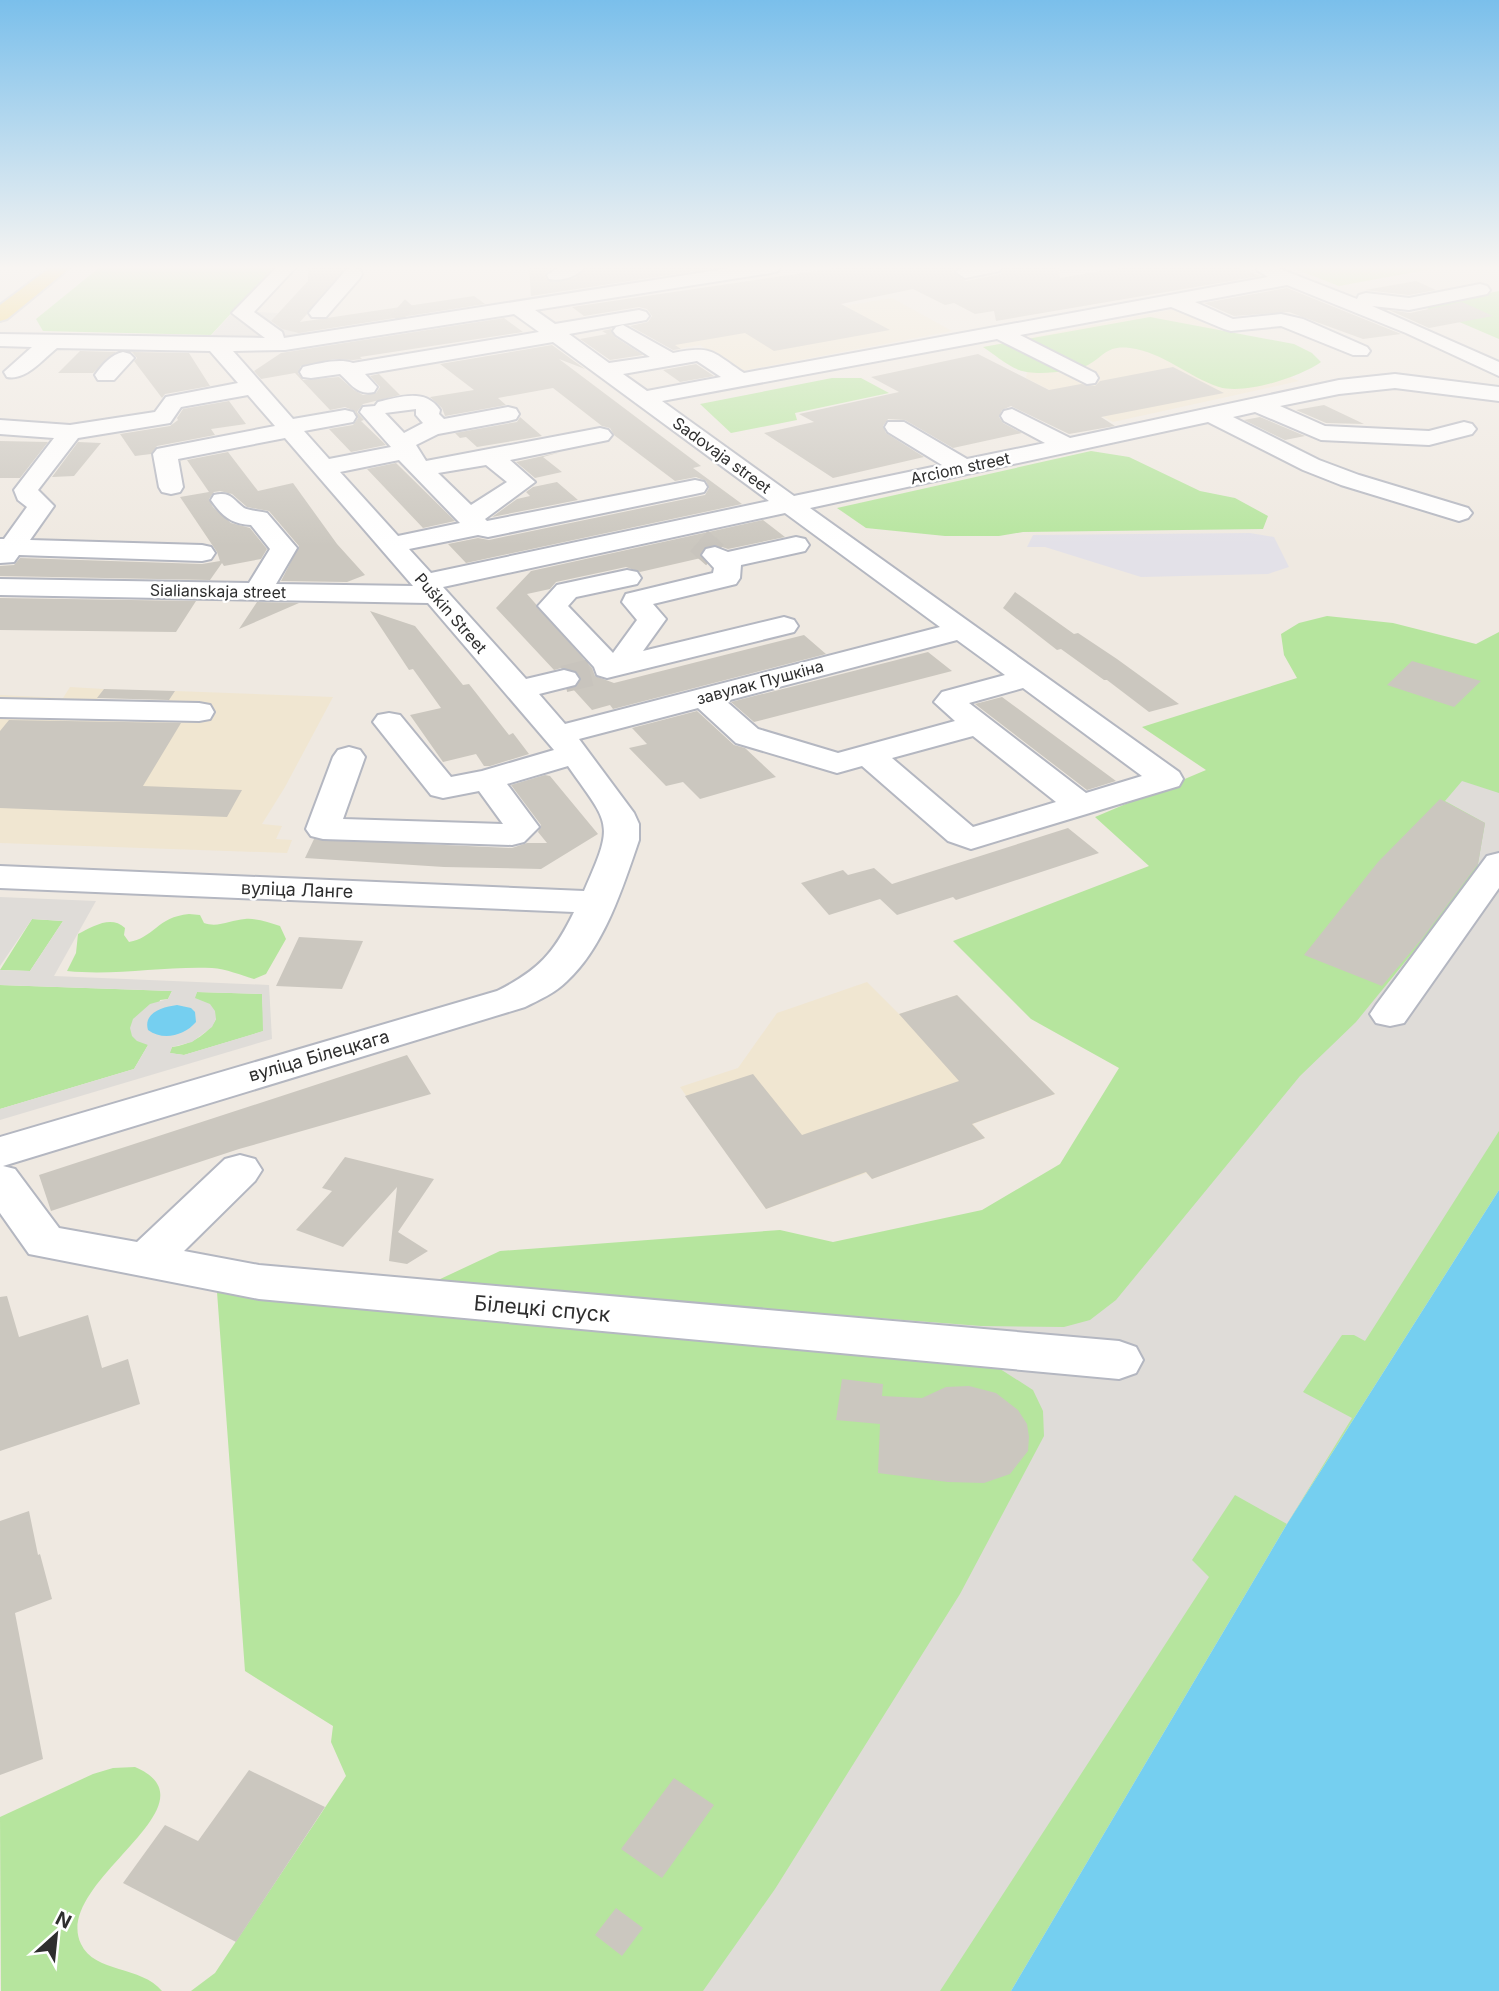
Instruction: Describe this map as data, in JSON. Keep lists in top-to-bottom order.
{
  "streets": {
    "street": [
      "Sadovaja street",
      "Arciom street",
      "Sialianskaja street",
      "Puškin Street",
      "завулак Пушкіна",
      "вуліца Ланге",
      "вуліца Білецкага",
      "Білецкі спуск"
    ]
  },
  "crossings": [
    ["Sadovaja street", "Arciom street"],
    ["Arciom street", "Sialianskaja street"],
    ["Arciom street", "Puškin Street"],
    ["Sialianskaja street", "Puškin Street"],
    ["Puškin Street", "завулак Пушкіна"],
    ["Puškin Street", "вуліца Ланге"],
    ["Puškin Street", "вуліца Білецкага"],
    ["вуліца Ланге", "вуліца Білецкага"]
  ],
  "north": "top right"
}
